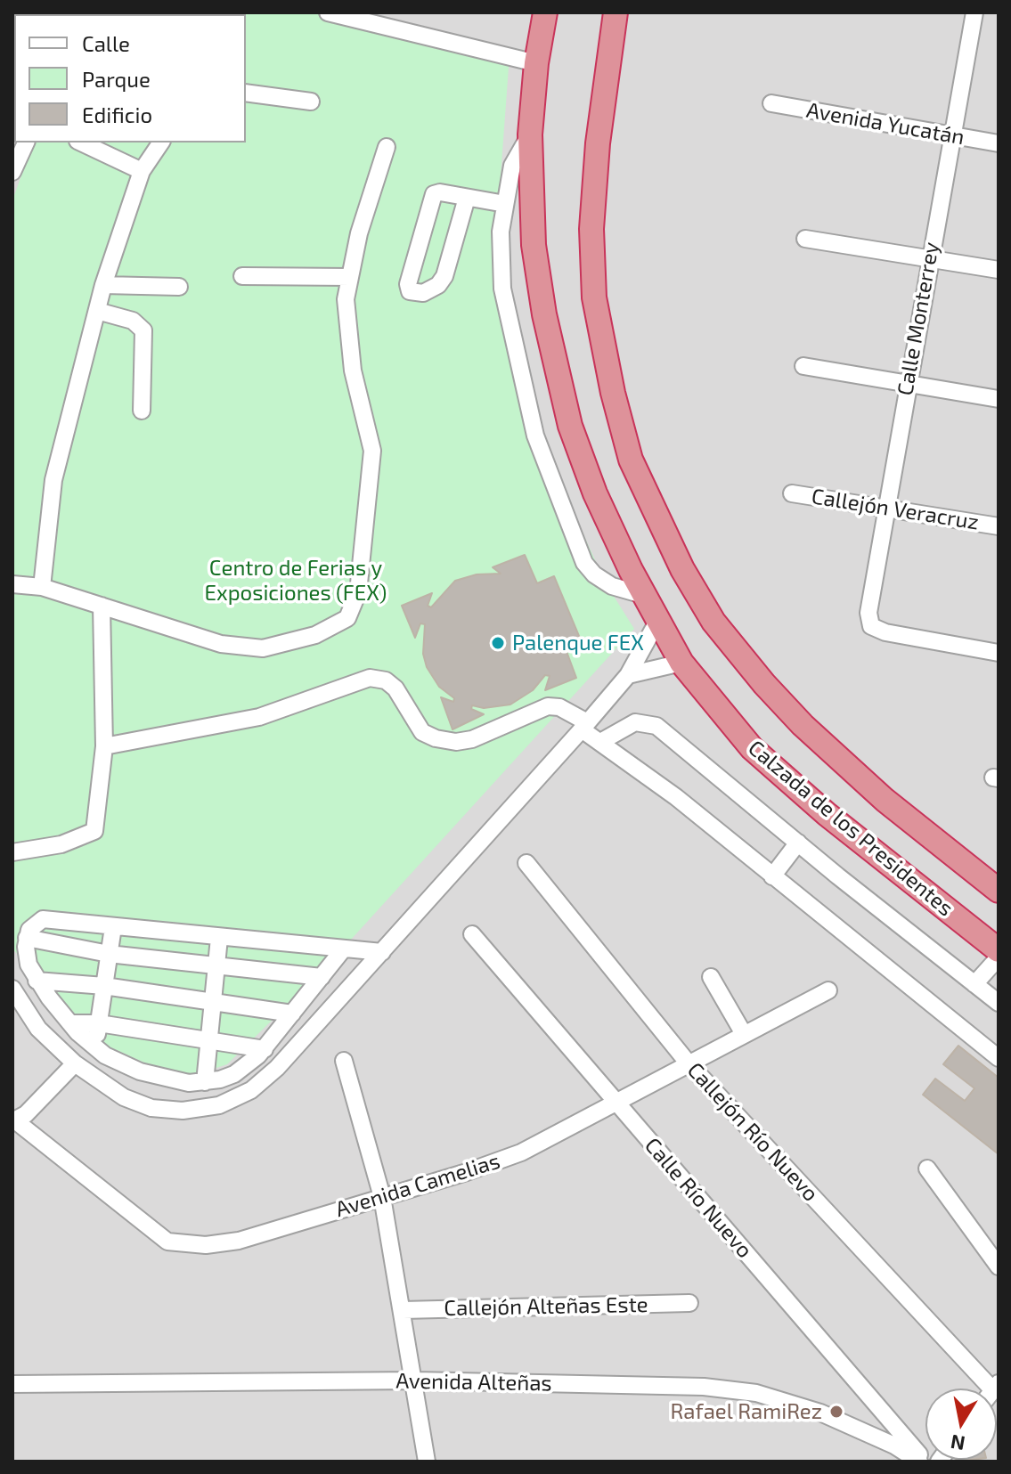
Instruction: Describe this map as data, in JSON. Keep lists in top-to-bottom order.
{
  "streets": {
    "highway": ["Calzada de los Presidentes"],
    "street": [
      "Avenida Yucatán",
      "Calle Monterrey",
      "Callejón Veracruz",
      "Callejón Río Nuevo",
      "Avenida Camelias",
      "Calle Río Nuevo",
      "Callejón Alteñas Este",
      "Avenida Alteñas"
    ]
  },
  "crossings": [
    ["Avenida Yucatán", "Calle Monterrey"],
    ["Calle Monterrey", "Callejón Veracruz"],
    ["Callejón Río Nuevo", "Avenida Camelias"],
    ["Avenida Camelias", "Calle Río Nuevo"]
  ],
  "parks": ["Centro de Ferias y Exposiciones (FEX)"],
  "places": ["Palenque FEX", "Rafael RamiRez"],
  "legend": ["Calle", "Parque", "Edificio"],
  "north": "bottom"
}
